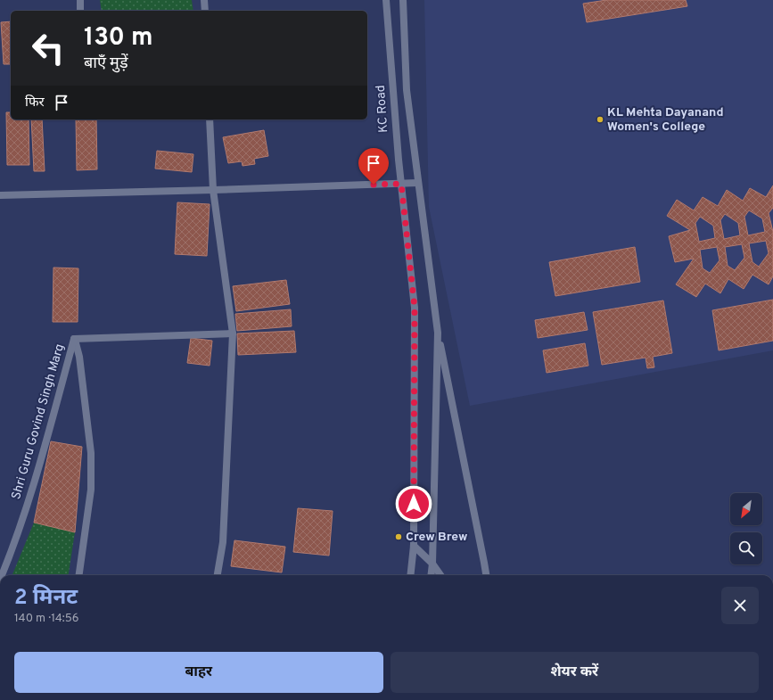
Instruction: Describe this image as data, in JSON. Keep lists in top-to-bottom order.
{
  "streets": {
    "street": ["KC Road", "Shri Guru Govind Singh Marg"]
  },
  "places": ["KL Mehta Dayanand Women's College", "Crew Brew"],
  "north": "bottom left",
  "page": {
    "turn": ["130 m", "बाएँ मुड़ें"],
    "then": "फिर",
    "heading": ["2 मिनट", "140 m · 14:56"],
    "buttons": ["बाहर", "शेयर करें"]
  }
}
